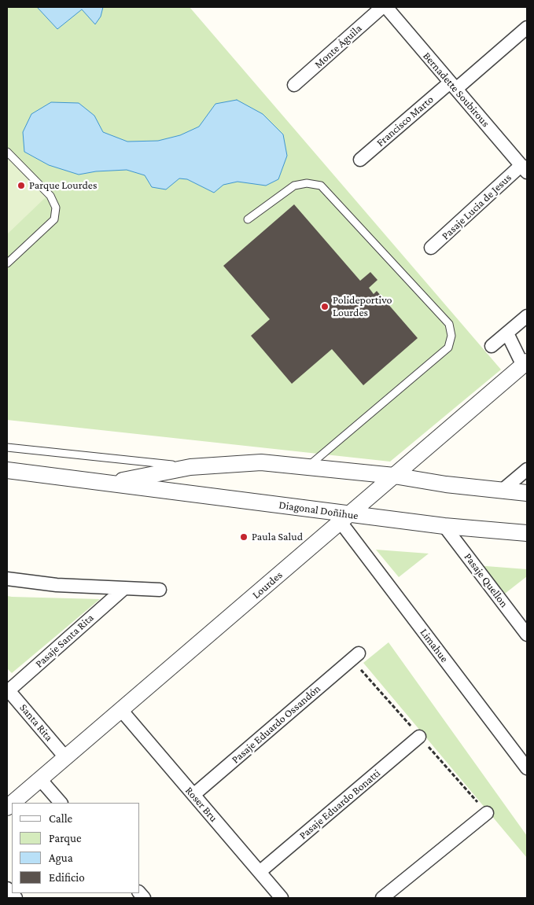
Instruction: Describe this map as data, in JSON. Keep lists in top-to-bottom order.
{
  "streets": {
    "street": [
      "Monte Águila",
      "Bernadette Soubirous",
      "Francisco Marto",
      "Pasaje Lucia de Jesus",
      "Diagonal Doñihue",
      "Pasaje Quellon",
      "Lourdes",
      "Pasaje Santa Rita",
      "Limahue",
      "Santa Rita",
      "Pasaje Eduardo Ossandón",
      "Roser Bru",
      "Pasaje Eduardo Bonatti"
    ]
  },
  "crossings": [
    ["Bernadette Soubirous", "Francisco Marto"],
    ["Bernadette Soubirous", "Pasaje Lucia de Jesus"],
    ["Diagonal Doñihue", "Pasaje Quellon"],
    ["Diagonal Doñihue", "Lourdes"],
    ["Diagonal Doñihue", "Limahue"],
    ["Lourdes", "Limahue"],
    ["Lourdes", "Santa Rita"],
    ["Lourdes", "Roser Bru"],
    ["Pasaje Santa Rita", "Santa Rita"],
    ["Pasaje Eduardo Ossandón", "Roser Bru"],
    ["Roser Bru", "Pasaje Eduardo Bonatti"]
  ],
  "places": ["Parque Lourdes", "Polideportivo Lourdes", "Paula Salud"],
  "legend": [
    "Calle",
    "Parque",
    "Agua",
    "Edificio"
  ]
}
